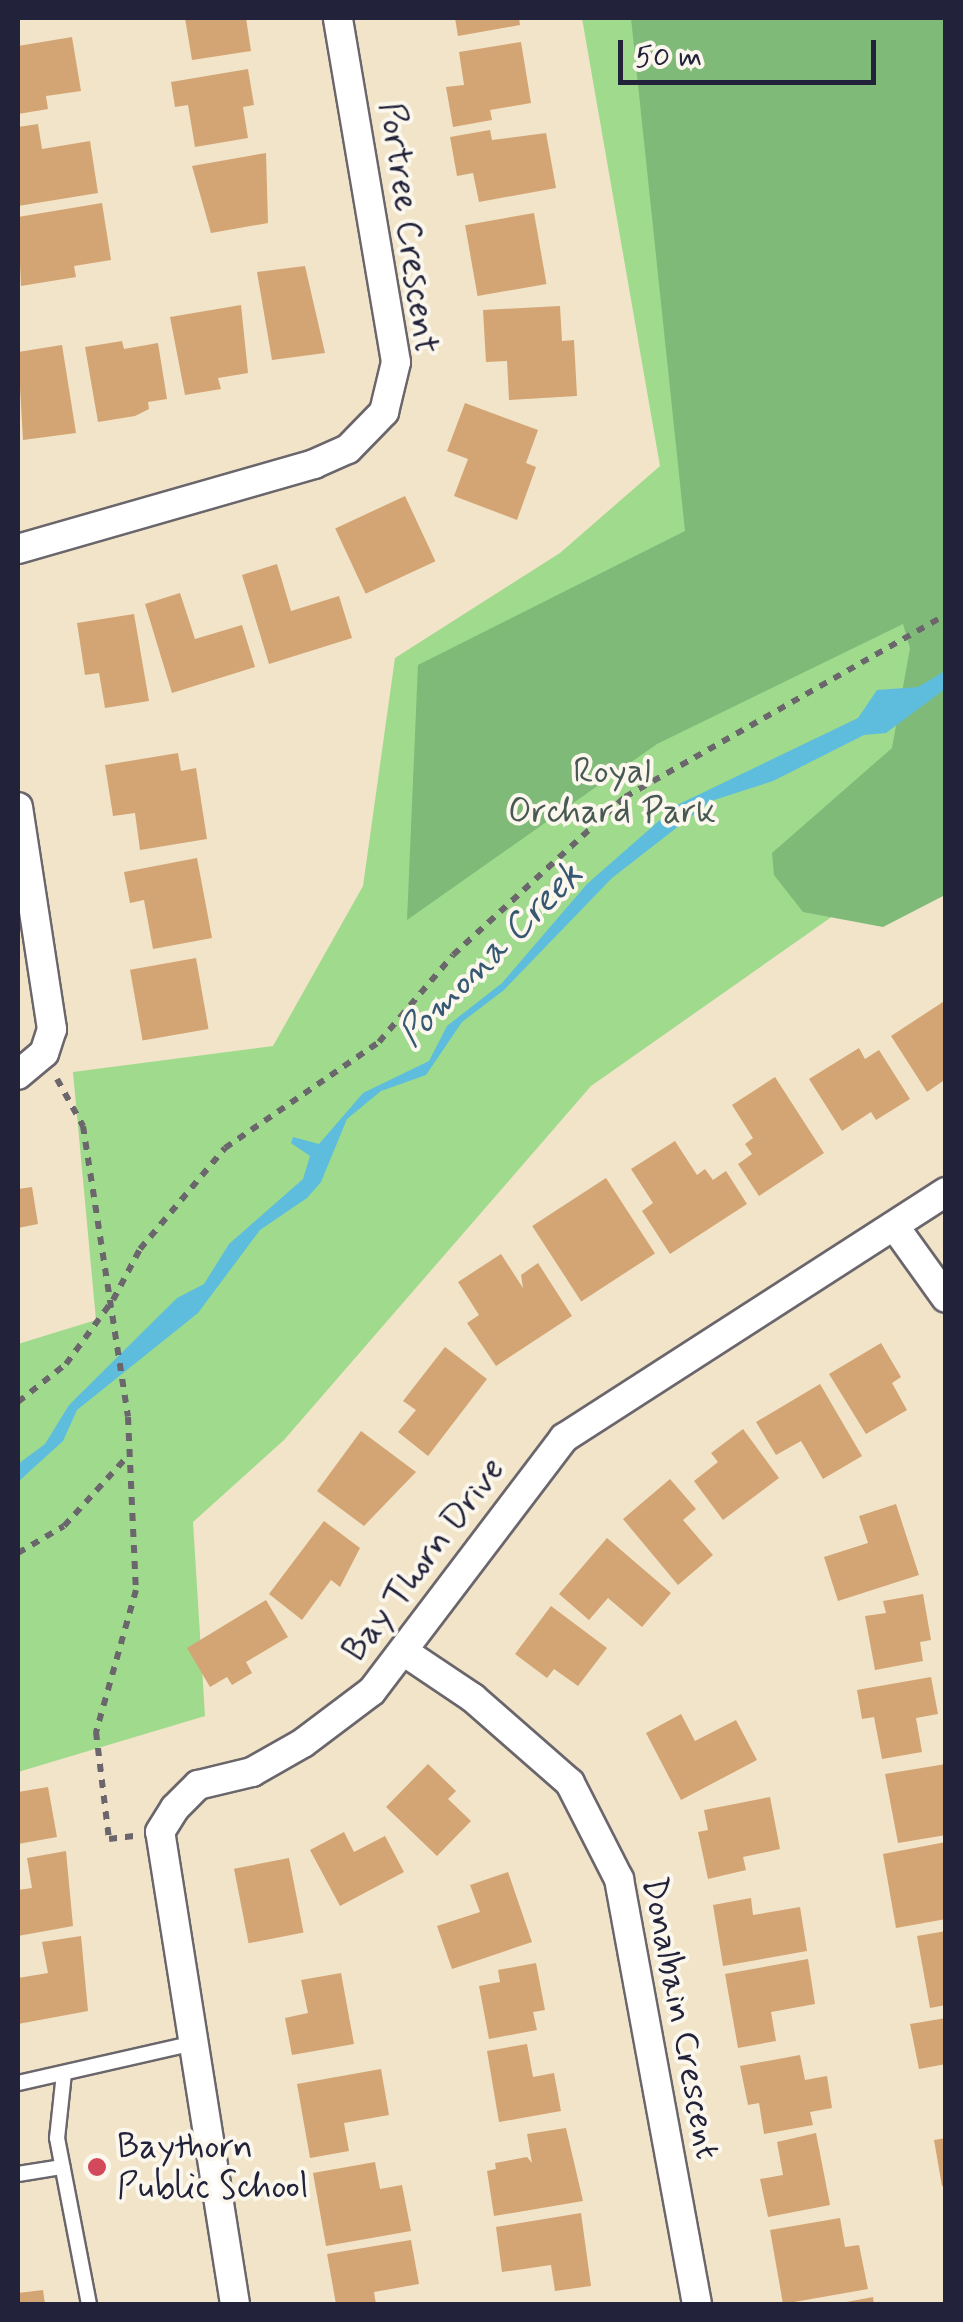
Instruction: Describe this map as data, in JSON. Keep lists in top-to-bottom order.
{
  "streets": {
    "street": ["Portree Crescent", "Bay Thorn Drive", "Donalbain Crescent"]
  },
  "crossings": [
    ["Bay Thorn Drive", "Donalbain Crescent"]
  ],
  "water": ["Pomona Creek"],
  "parks": ["Royal Orchard Park"],
  "places": ["Baythorn Public School"],
  "scale_bar": "50 m"
}
